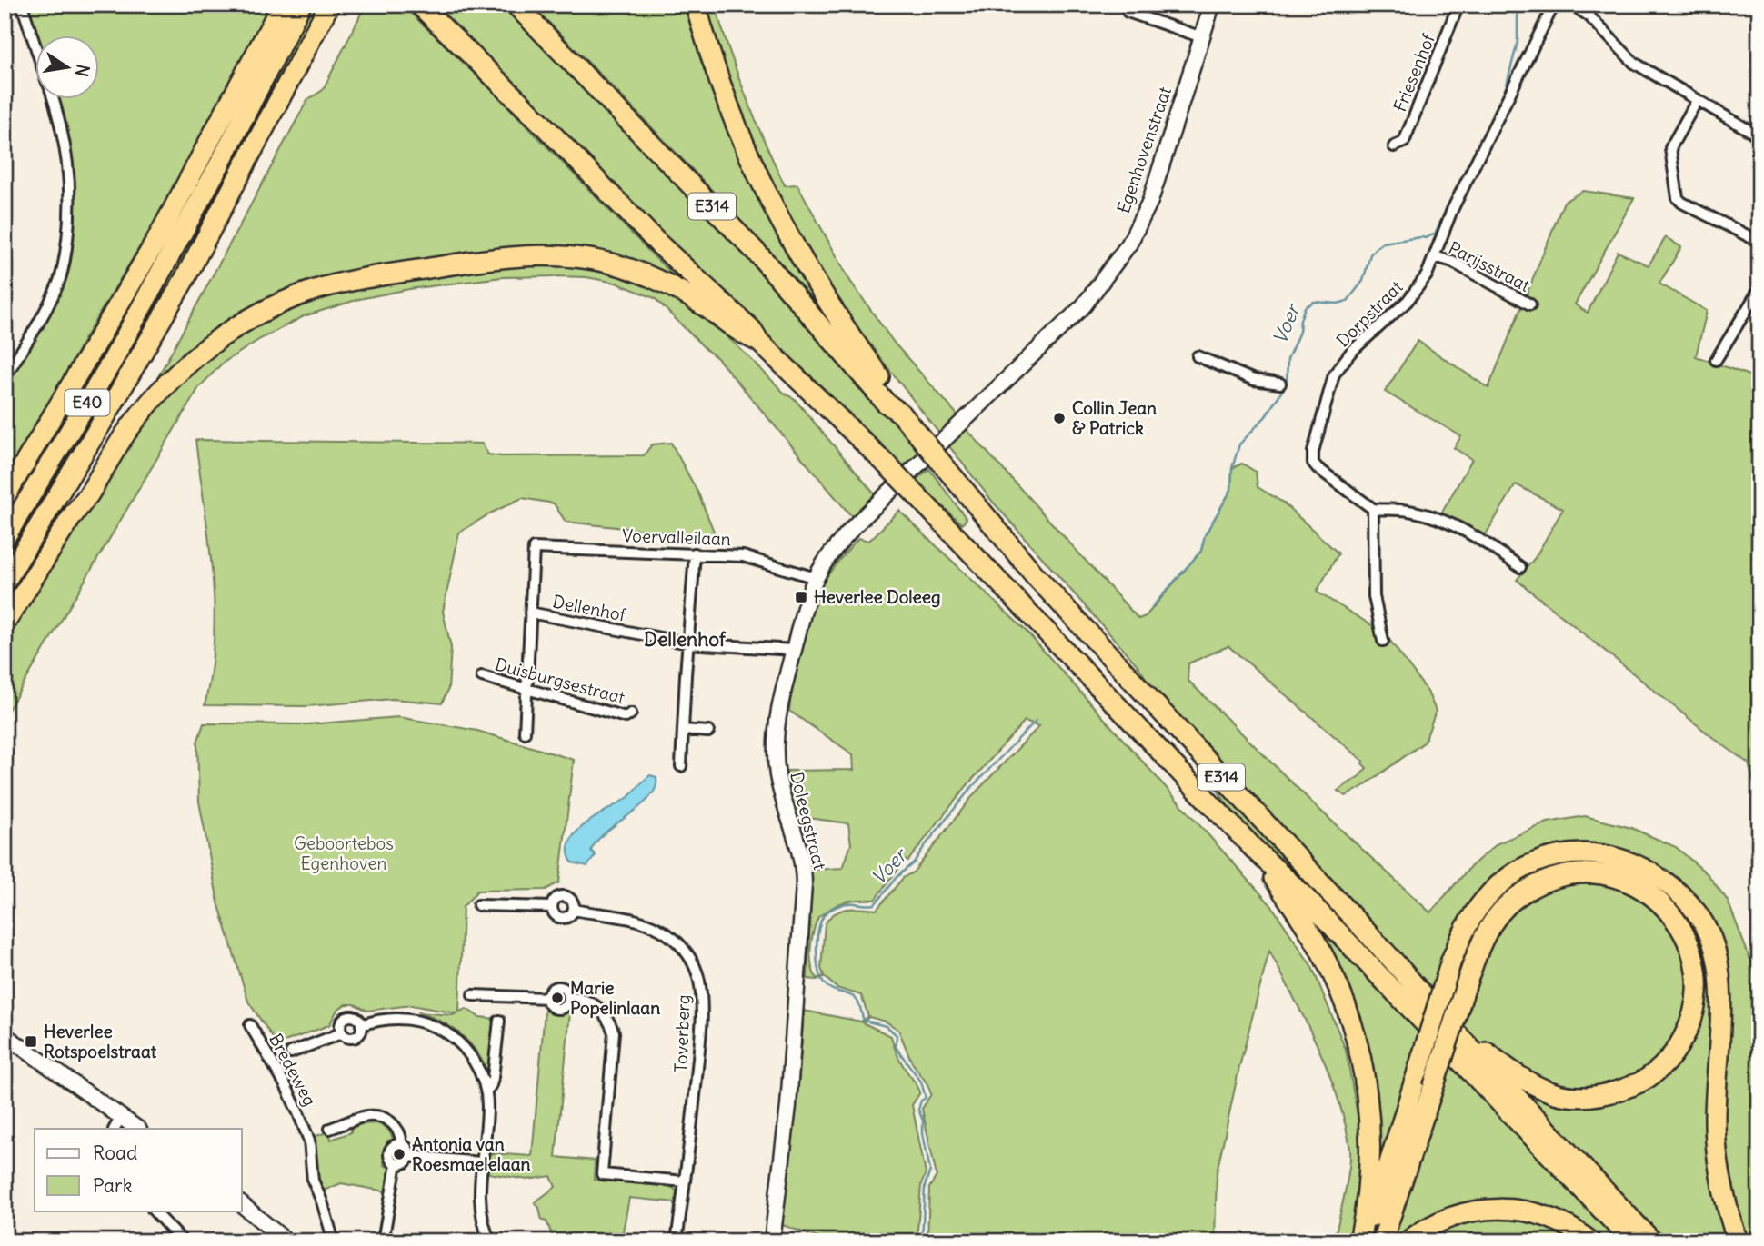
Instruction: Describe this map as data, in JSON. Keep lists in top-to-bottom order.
{
  "streets": {
    "highway": ["E314", "E40"],
    "street": [
      "Friesenhof",
      "Egenhovenstraat",
      "Parijsstraat",
      "Dorpstraat",
      "Voervalleilaan",
      "Dellenhof",
      "Duisburgsestraat",
      "Doleegstraat",
      "Toverberg",
      "Bredeweg"
    ]
  },
  "crossings": [
    ["Egenhovenstraat", "Doleegstraat"],
    ["Parijsstraat", "Dorpstraat"],
    ["Voervalleilaan", "Dellenhof"],
    ["Voervalleilaan", "Doleegstraat"],
    ["Dellenhof", "Doleegstraat"]
  ],
  "districts": ["Dellenhof"],
  "water": ["Voer"],
  "parks": ["Geboortebos Egenhoven"],
  "places": {
    "other": ["Collin Jean & Patrick", "Marie Popelinlaan", "Antonia van Roesmaelelaan"],
    "transit": ["Heverlee Doleeg", "Heverlee Rotspoelstraat"]
  },
  "legend": ["Road", "Park"],
  "north": "right"
}
